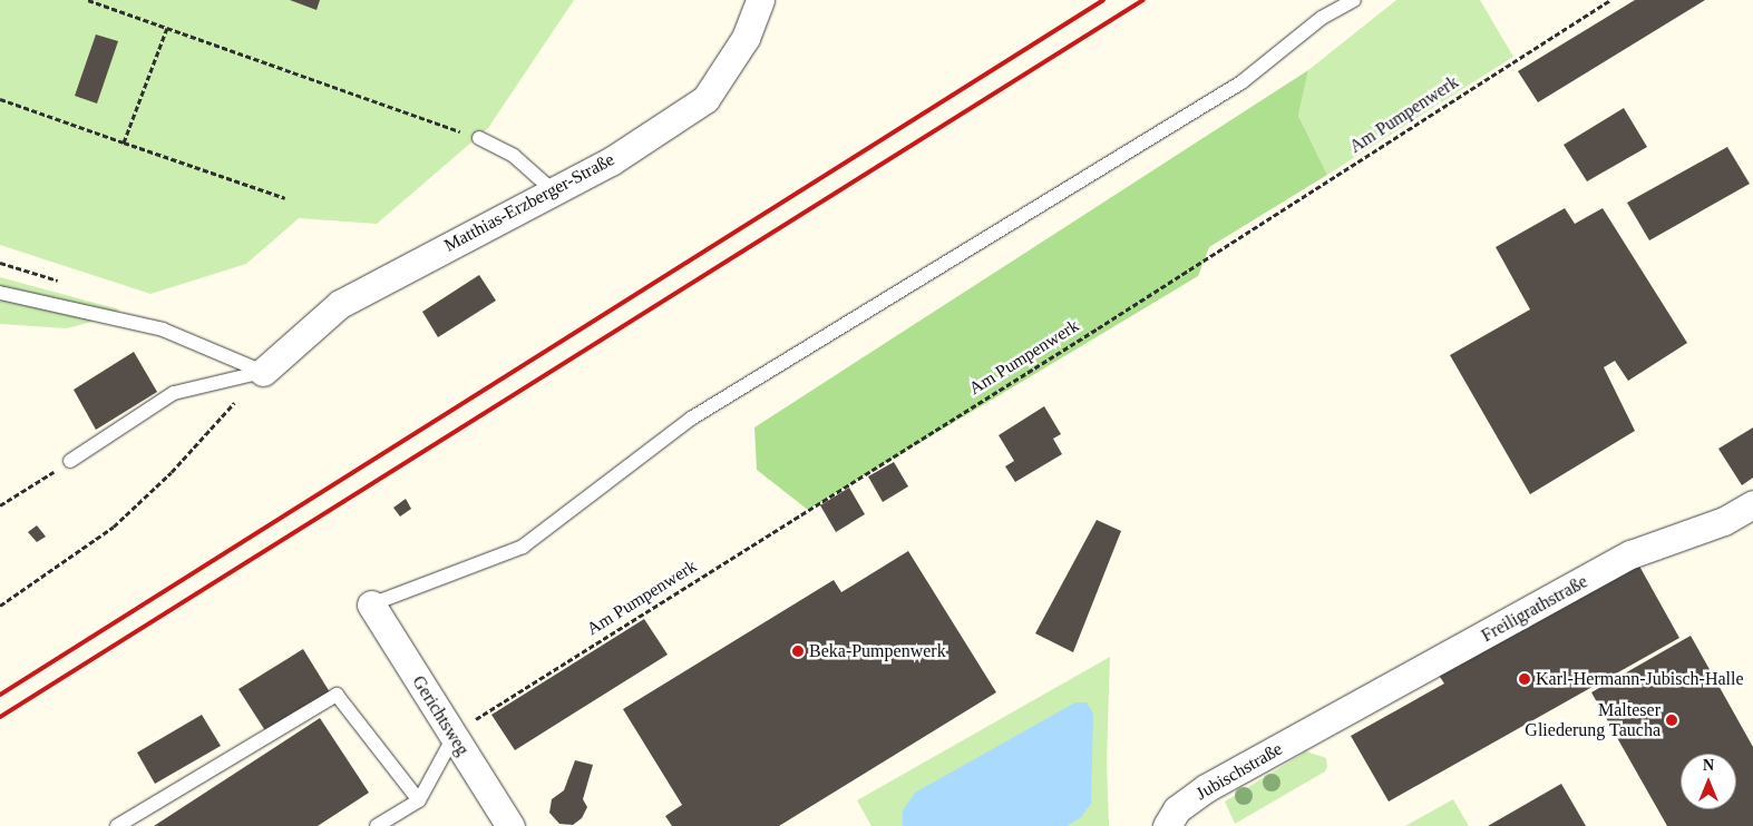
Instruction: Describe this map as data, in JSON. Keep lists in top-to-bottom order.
{
  "streets": {
    "street": [
      "Matthias-Erzberger-Straße",
      "Freiligrathstraße",
      "Gerichtsweg",
      "Jubischstraße"
    ],
    "path": ["Am Pumpenwerk"]
  },
  "crossings": [
    ["Am Pumpenwerk", "Gerichtsweg"],
    ["Freiligrathstraße", "Jubischstraße"]
  ],
  "places": ["Beka-Pumpenwerk", "Karl-Hermann-Jubisch-Halle", "Malteser Gliederung Taucha"],
  "north": "top"
}
